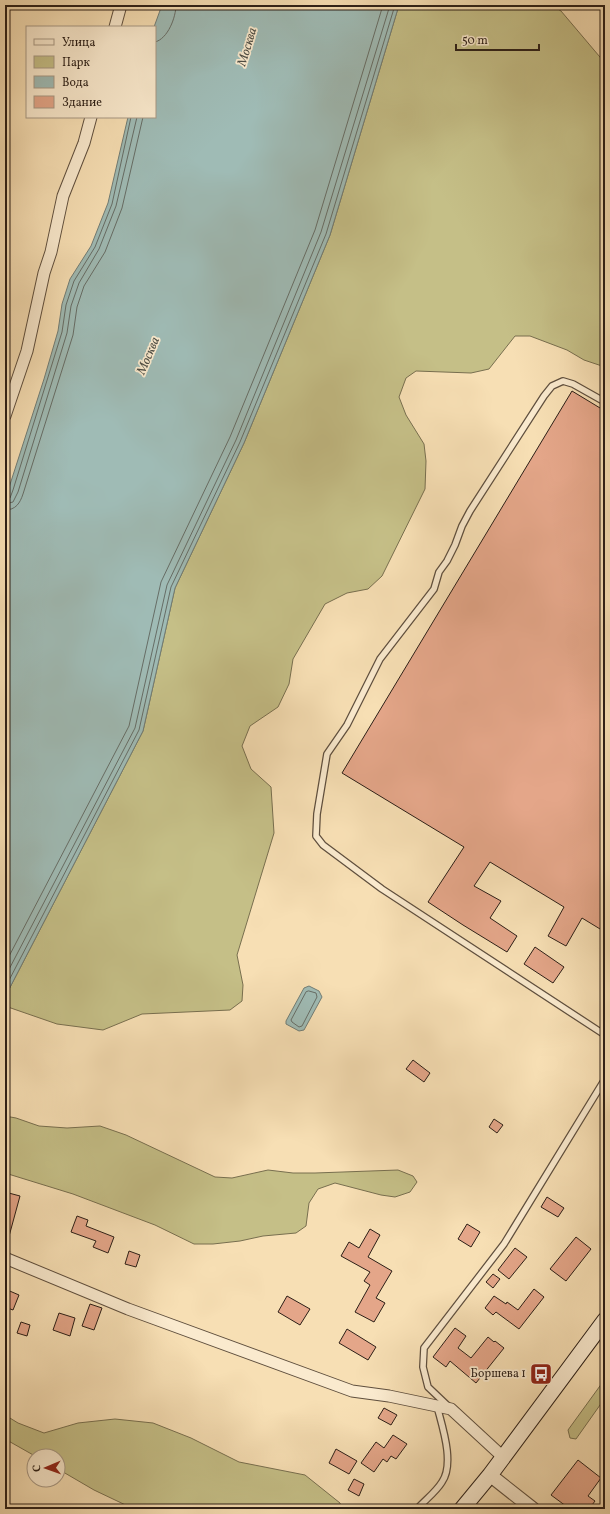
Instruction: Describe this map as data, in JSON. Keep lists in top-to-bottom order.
{
  "water": ["Москва"],
  "places": {
    "bus stop": ["Боршева 1"]
  },
  "legend": [
    "Улица",
    "Парк",
    "Вода",
    "Здание"
  ],
  "scale_bar": "50 m",
  "north": "left"
}
